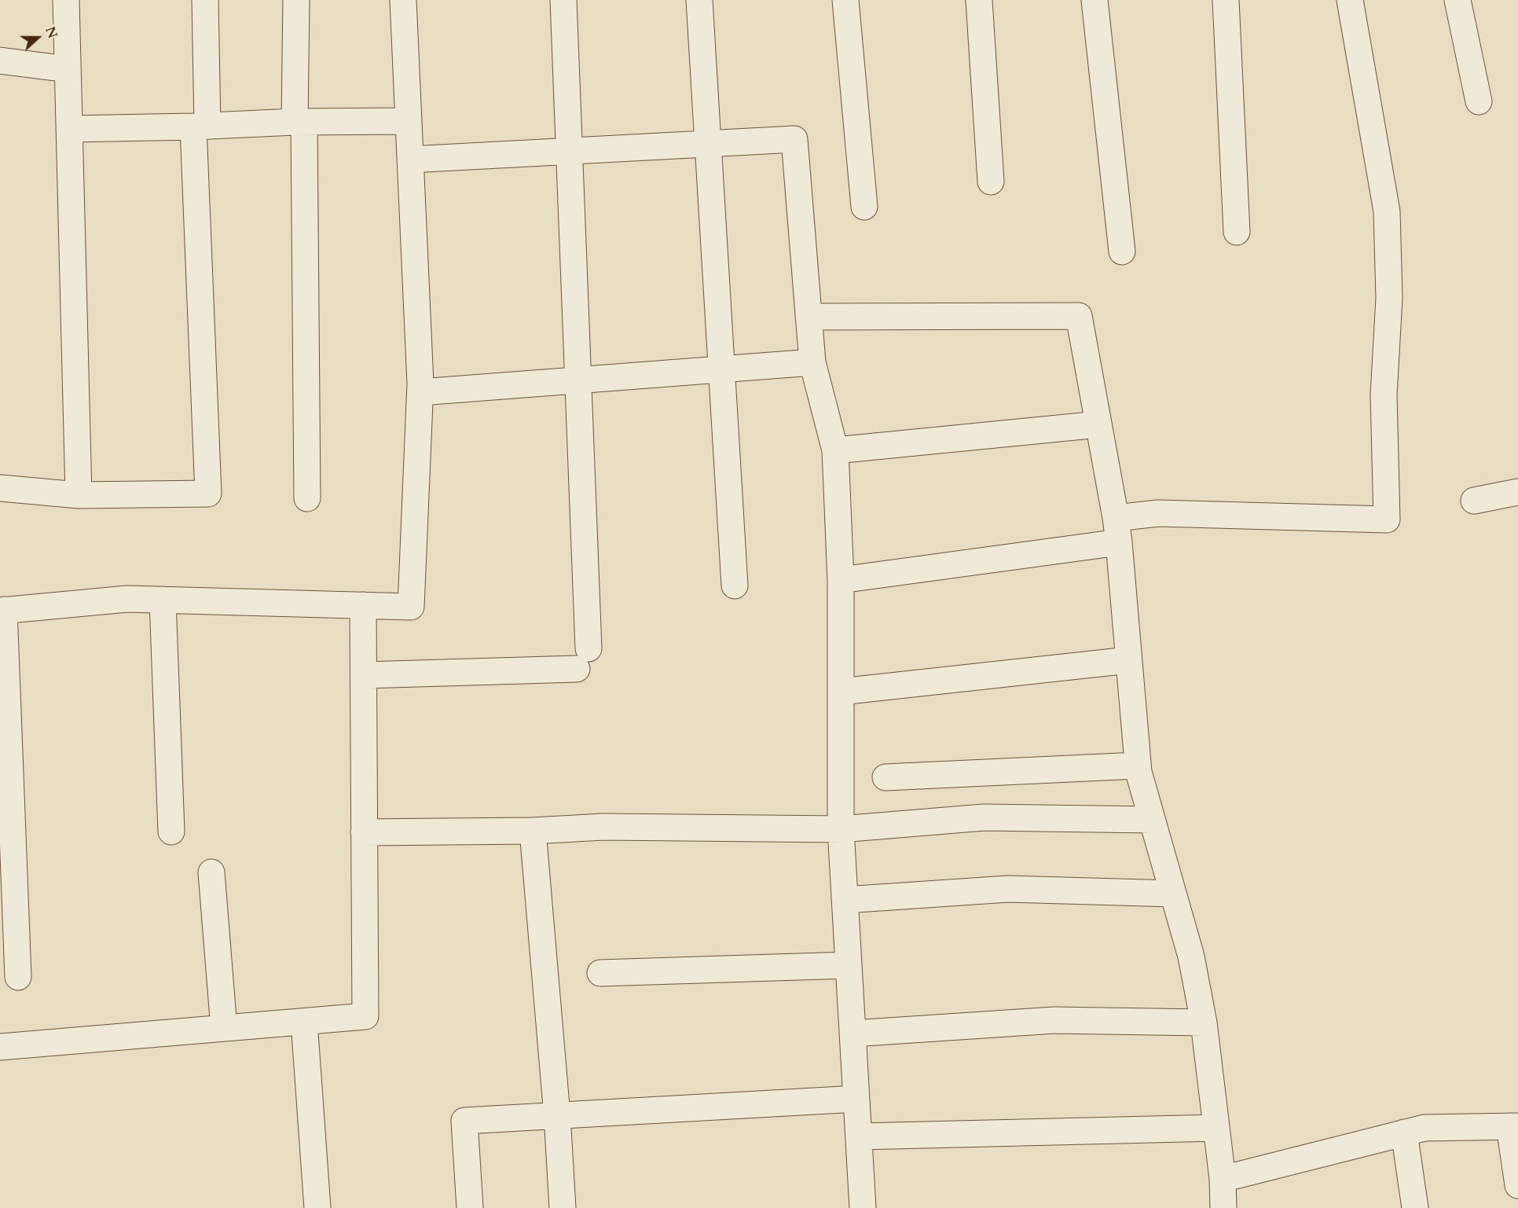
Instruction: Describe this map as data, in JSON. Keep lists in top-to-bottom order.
{
  "north": "right"
}
